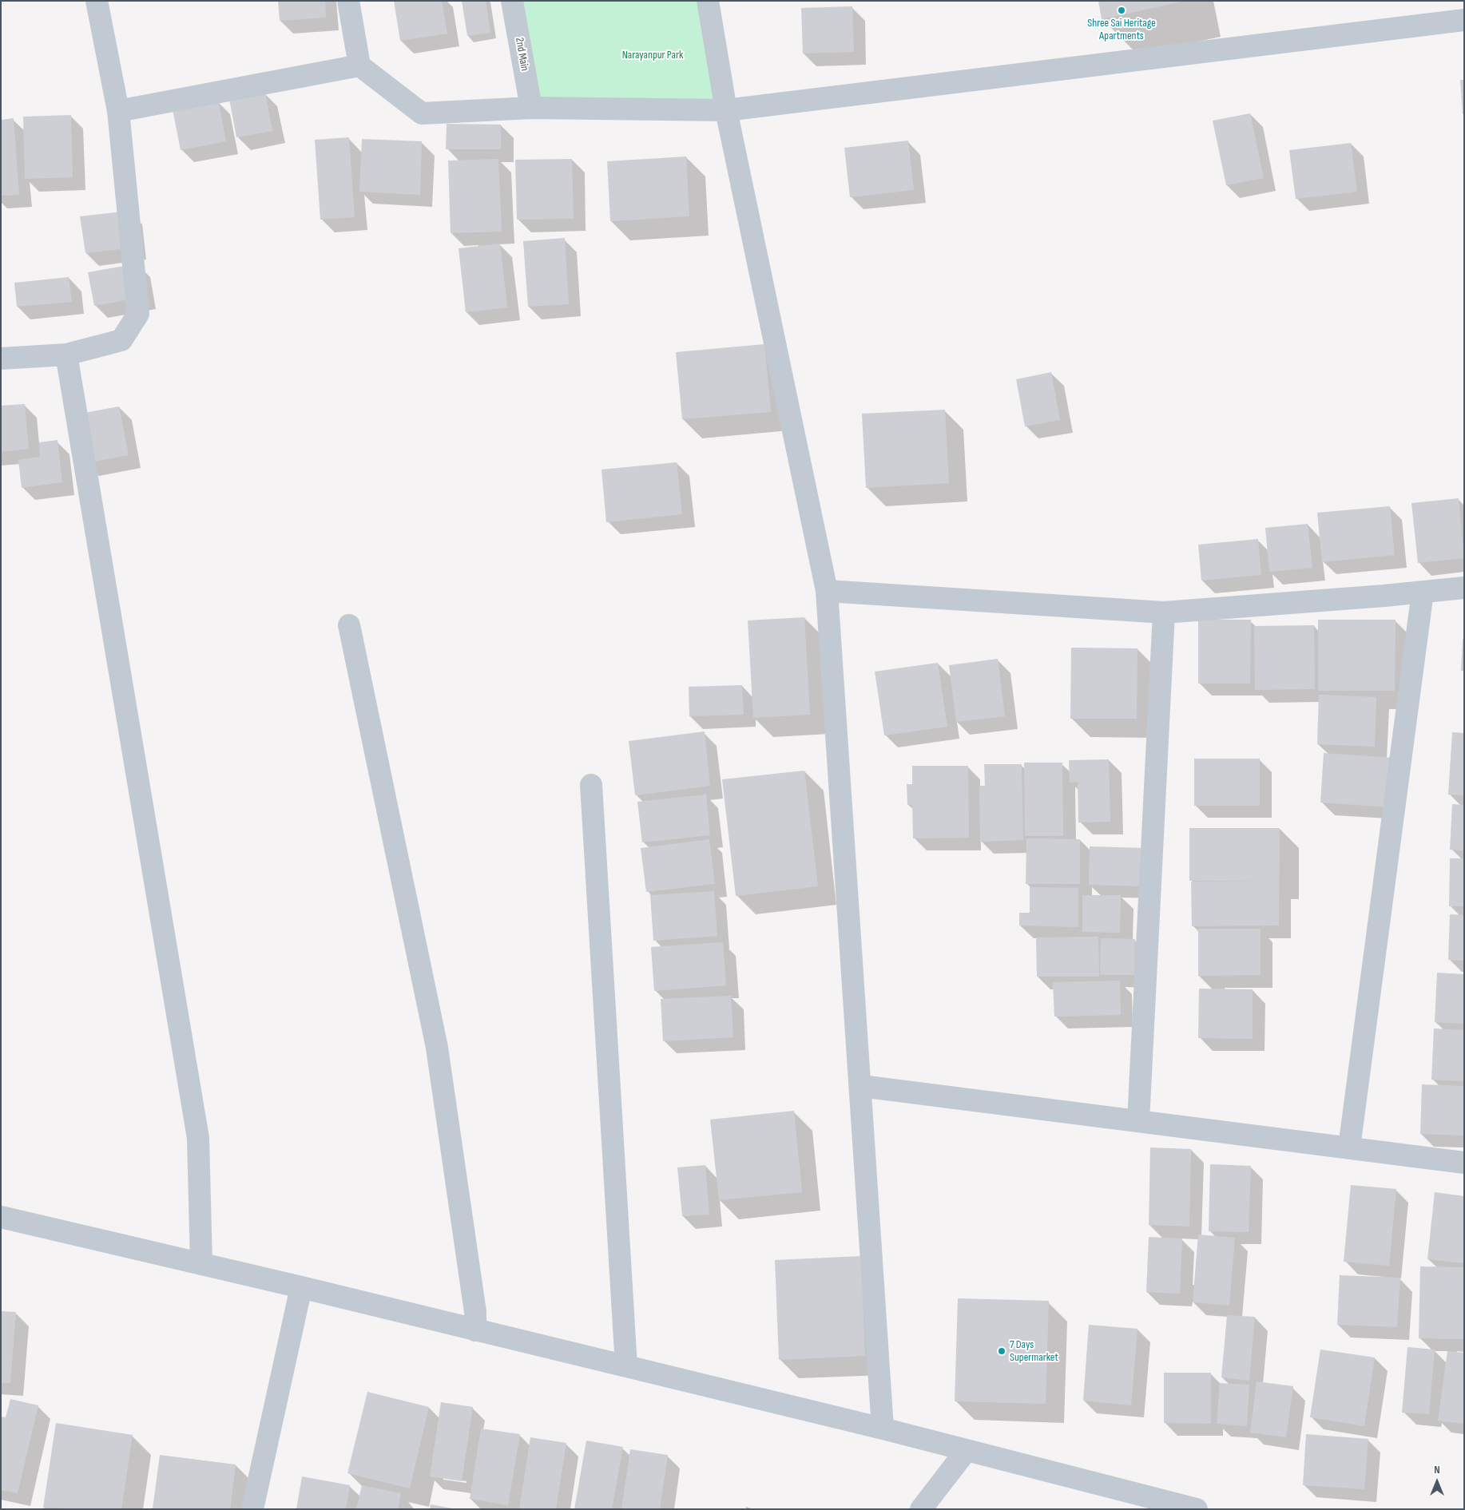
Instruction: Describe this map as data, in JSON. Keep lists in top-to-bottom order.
{
  "streets": {
    "street": ["2nd Main"]
  },
  "parks": ["Narayanpur Park"],
  "places": ["Shree Sai Heritage Apartments", "7 Days Supermarket"],
  "north": "top"
}
